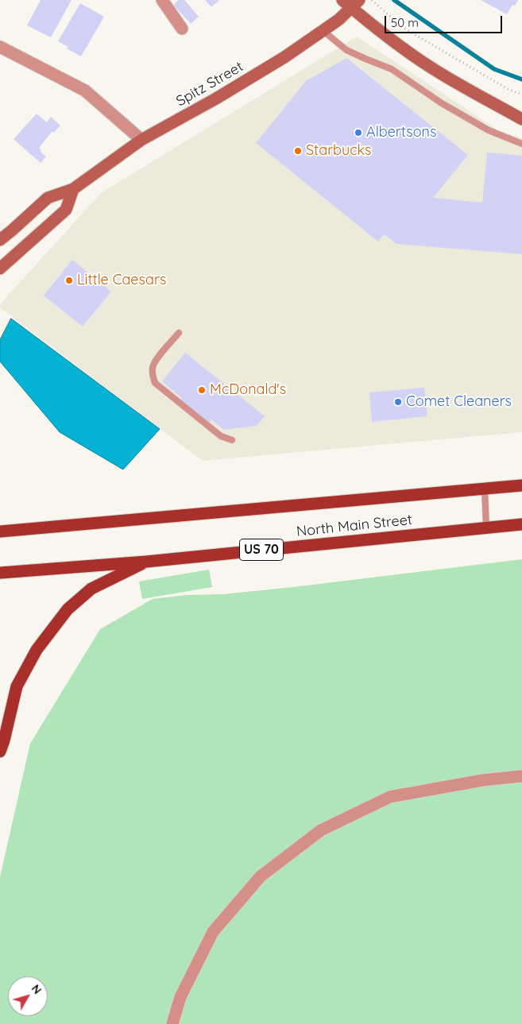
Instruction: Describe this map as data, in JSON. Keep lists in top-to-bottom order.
{
  "streets": {
    "main road": ["North Main Street", "US 70"],
    "street": ["Spitz Street"]
  },
  "places": [
    "Albertsons",
    "Starbucks",
    "Little Caesars",
    "McDonald's",
    "Comet Cleaners"
  ],
  "scale_bar": "50 m",
  "north": "top right"
}
